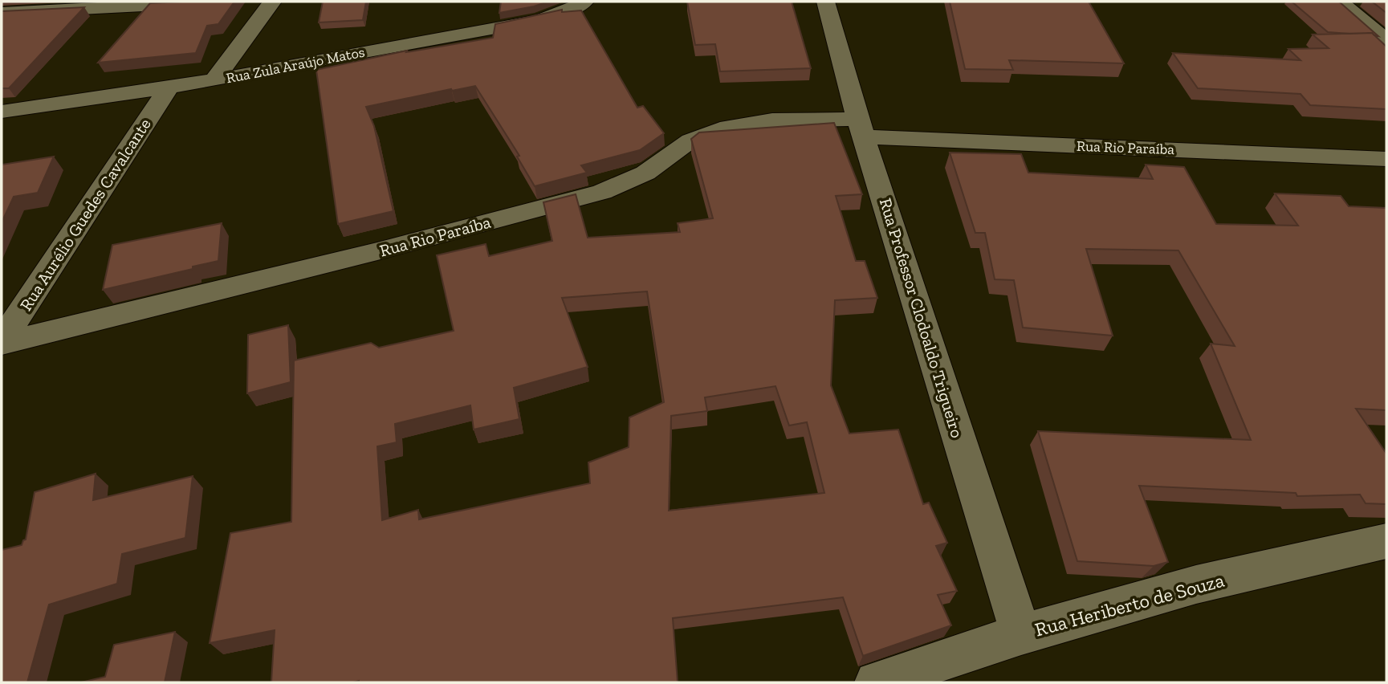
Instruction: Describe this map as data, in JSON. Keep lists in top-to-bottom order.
{
  "streets": {
    "street": [
      "Rua Zula Araújo Matos",
      "Rua Rio Paraíba",
      "Rua Aurélio Guedes Cavalcante",
      "Rua Professor Clodoaldo Trigueiro",
      "Rua Heriberto de Souza"
    ]
  },
  "crossings": [
    ["Rua Zula Araújo Matos", "Rua Aurélio Guedes Cavalcante"],
    ["Rua Rio Paraíba", "Rua Aurélio Guedes Cavalcante"],
    ["Rua Rio Paraíba", "Rua Professor Clodoaldo Trigueiro"],
    ["Rua Professor Clodoaldo Trigueiro", "Rua Heriberto de Souza"]
  ]
}
